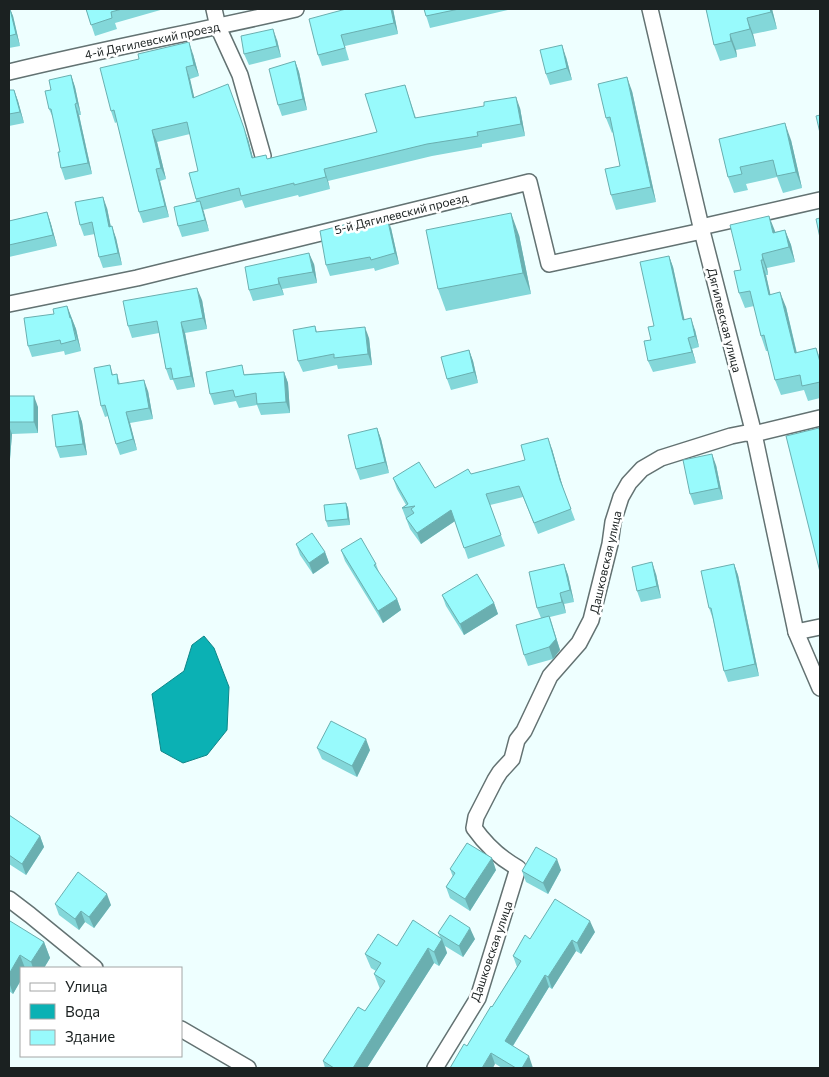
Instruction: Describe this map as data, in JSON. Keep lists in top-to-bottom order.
{
  "streets": {
    "street": [
      "4-й Дягилевский проезд",
      "5-й Дягилевский проезд",
      "Дягилевская улица",
      "Дашковская улица"
    ]
  },
  "crossings": [
    ["5-й Дягилевский проезд", "Дягилевская улица"],
    ["Дягилевская улица", "Дашковская улица"]
  ],
  "legend": ["Улица", "Вода", "Здание"]
}
